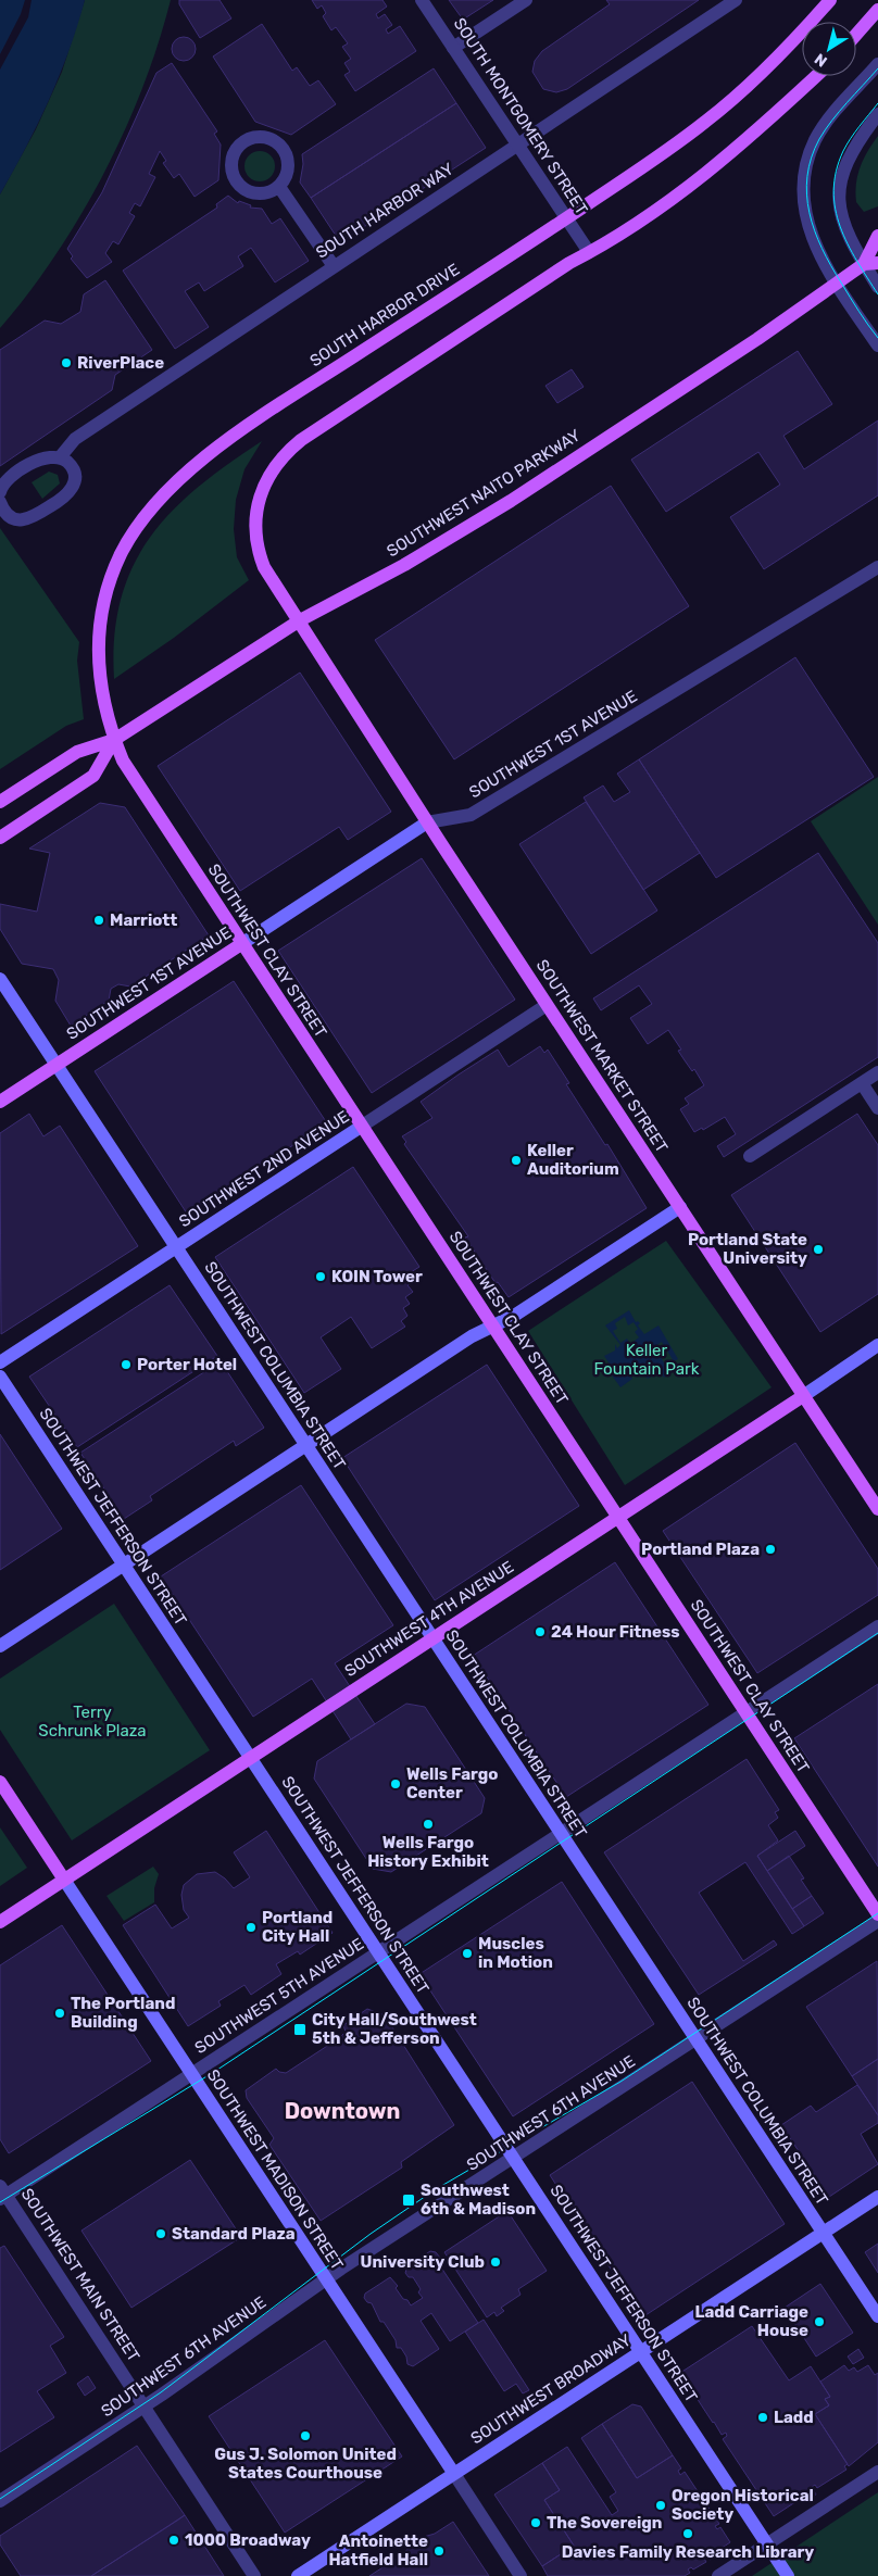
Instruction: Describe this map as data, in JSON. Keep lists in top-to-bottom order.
{
  "streets": {
    "main road": [
      "SOUTH HARBOR DRIVE",
      "SOUTHWEST NAITO PARKWAY",
      "SOUTHWEST 1ST AVENUE",
      "SOUTHWEST CLAY STREET",
      "SOUTHWEST MARKET STREET",
      "SOUTHWEST 2ND AVENUE",
      "SOUTHWEST COLUMBIA STREET",
      "SOUTHWEST JEFFERSON STREET",
      "SOUTHWEST 4TH AVENUE",
      "SOUTHWEST MADISON STREET",
      "SOUTHWEST BROADWAY"
    ],
    "street": [
      "SOUTH MONTGOMERY STREET",
      "SOUTH HARBOR WAY",
      "SOUTHWEST 5TH AVENUE",
      "SOUTHWEST 6TH AVENUE",
      "SOUTHWEST MAIN STREET"
    ]
  },
  "crossings": [
    ["SOUTH MONTGOMERY STREET", "SOUTH HARBOR WAY"],
    ["SOUTH MONTGOMERY STREET", "SOUTH HARBOR DRIVE"],
    ["SOUTH HARBOR DRIVE", "SOUTHWEST NAITO PARKWAY"],
    ["SOUTH HARBOR DRIVE", "SOUTHWEST CLAY STREET"],
    ["SOUTHWEST NAITO PARKWAY", "SOUTHWEST CLAY STREET"],
    ["SOUTHWEST NAITO PARKWAY", "SOUTHWEST MARKET STREET"],
    ["SOUTHWEST 1ST AVENUE", "SOUTHWEST CLAY STREET"],
    ["SOUTHWEST 1ST AVENUE", "SOUTHWEST MARKET STREET"],
    ["SOUTHWEST 1ST AVENUE", "SOUTHWEST COLUMBIA STREET"],
    ["SOUTHWEST CLAY STREET", "SOUTHWEST 2ND AVENUE"],
    ["SOUTHWEST CLAY STREET", "SOUTHWEST 4TH AVENUE"],
    ["SOUTHWEST CLAY STREET", "SOUTHWEST 5TH AVENUE"],
    ["SOUTHWEST MARKET STREET", "SOUTHWEST 2ND AVENUE"],
    ["SOUTHWEST MARKET STREET", "SOUTHWEST 4TH AVENUE"],
    ["SOUTHWEST 2ND AVENUE", "SOUTHWEST COLUMBIA STREET"],
    ["SOUTHWEST COLUMBIA STREET", "SOUTHWEST 4TH AVENUE"],
    ["SOUTHWEST COLUMBIA STREET", "SOUTHWEST 5TH AVENUE"],
    ["SOUTHWEST COLUMBIA STREET", "SOUTHWEST 6TH AVENUE"],
    ["SOUTHWEST COLUMBIA STREET", "SOUTHWEST BROADWAY"],
    ["SOUTHWEST JEFFERSON STREET", "SOUTHWEST 4TH AVENUE"],
    ["SOUTHWEST JEFFERSON STREET", "SOUTHWEST 5TH AVENUE"],
    ["SOUTHWEST JEFFERSON STREET", "SOUTHWEST 6TH AVENUE"],
    ["SOUTHWEST JEFFERSON STREET", "SOUTHWEST BROADWAY"],
    ["SOUTHWEST 4TH AVENUE", "SOUTHWEST MADISON STREET"],
    ["SOUTHWEST 5TH AVENUE", "SOUTHWEST MADISON STREET"],
    ["SOUTHWEST 5TH AVENUE", "SOUTHWEST MAIN STREET"],
    ["SOUTHWEST 6TH AVENUE", "SOUTHWEST MADISON STREET"],
    ["SOUTHWEST 6TH AVENUE", "SOUTHWEST MAIN STREET"],
    ["SOUTHWEST MADISON STREET", "SOUTHWEST BROADWAY"]
  ],
  "districts": ["Downtown"],
  "parks": ["Keller Fountain Park", "Terry Schrunk Plaza"],
  "places": {
    "other": [
      "RiverPlace",
      "Marriott",
      "Keller Auditorium",
      "Portland State University",
      "KOIN Tower",
      "Porter Hotel",
      "Portland Plaza",
      "24 Hour Fitness",
      "Wells Fargo Center",
      "Wells Fargo History Exhibit",
      "Portland City Hall",
      "Muscles in Motion",
      "The Portland Building",
      "Standard Plaza",
      "University Club",
      "Ladd Carriage House",
      "Ladd",
      "Gus J. Solomon United States Courthouse",
      "Oregon Historical Society",
      "The Sovereign",
      "Davies Family Research Library",
      "1000 Broadway",
      "Antoinette Hatfield Hall"
    ],
    "transit": ["City Hall/Southwest 5th & Jefferson", "Southwest 6th & Madison"]
  },
  "north": "bottom left"
}
